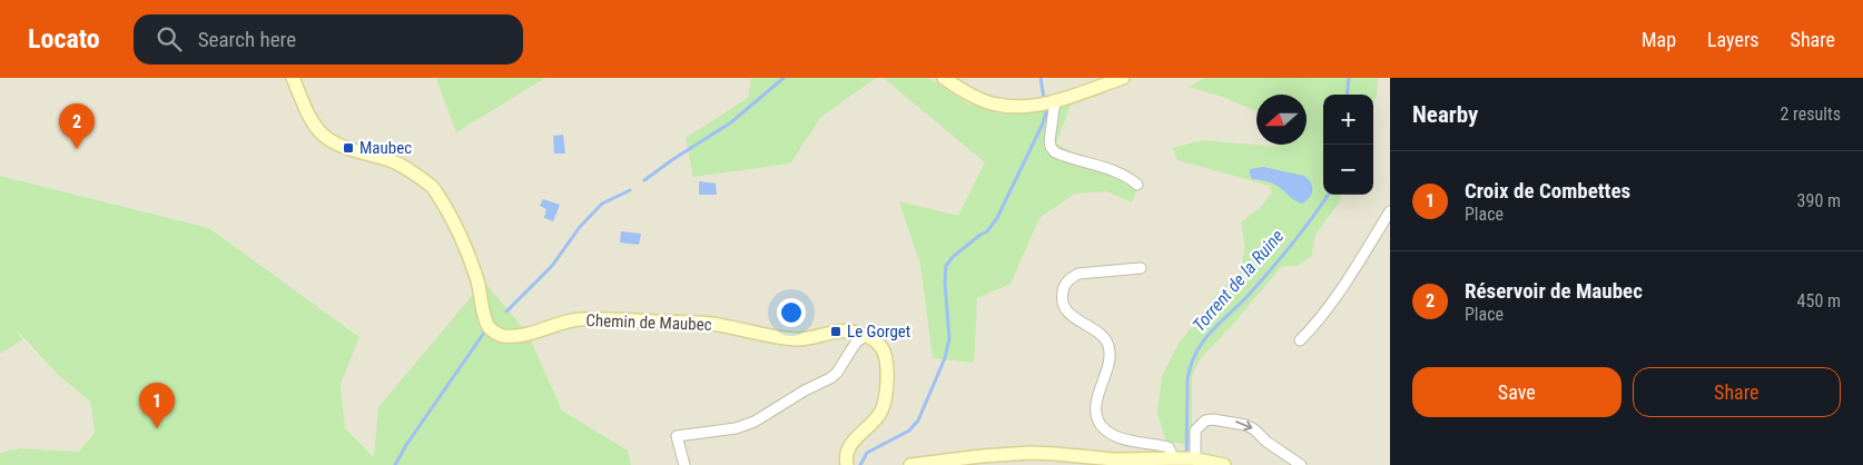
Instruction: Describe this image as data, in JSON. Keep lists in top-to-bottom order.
{
  "streets": {
    "street": ["Chemin de Maubec"]
  },
  "water": ["Torrent de la Ruine"],
  "places": {
    "transit": ["Maubec", "Le Gorget"]
  },
  "north": "left",
  "page": {
    "header": "Locato",
    "search": "Search here",
    "nav": ["Map", "Layers", "Share"],
    "heading": ["Nearby", "2 results"],
    "map_buttons": ["+", "−"],
    "pins": ["2", "1"],
    "list": [
      {
        "mark": "1",
        "name": "Croix de Combettes",
        "note": "Place",
        "value": "390 m"
      },
      {
        "mark": "2",
        "name": "Réservoir de Maubec",
        "note": "Place",
        "value": "450 m"
      }
    ],
    "buttons": ["Save", "Share"]
  }
}
